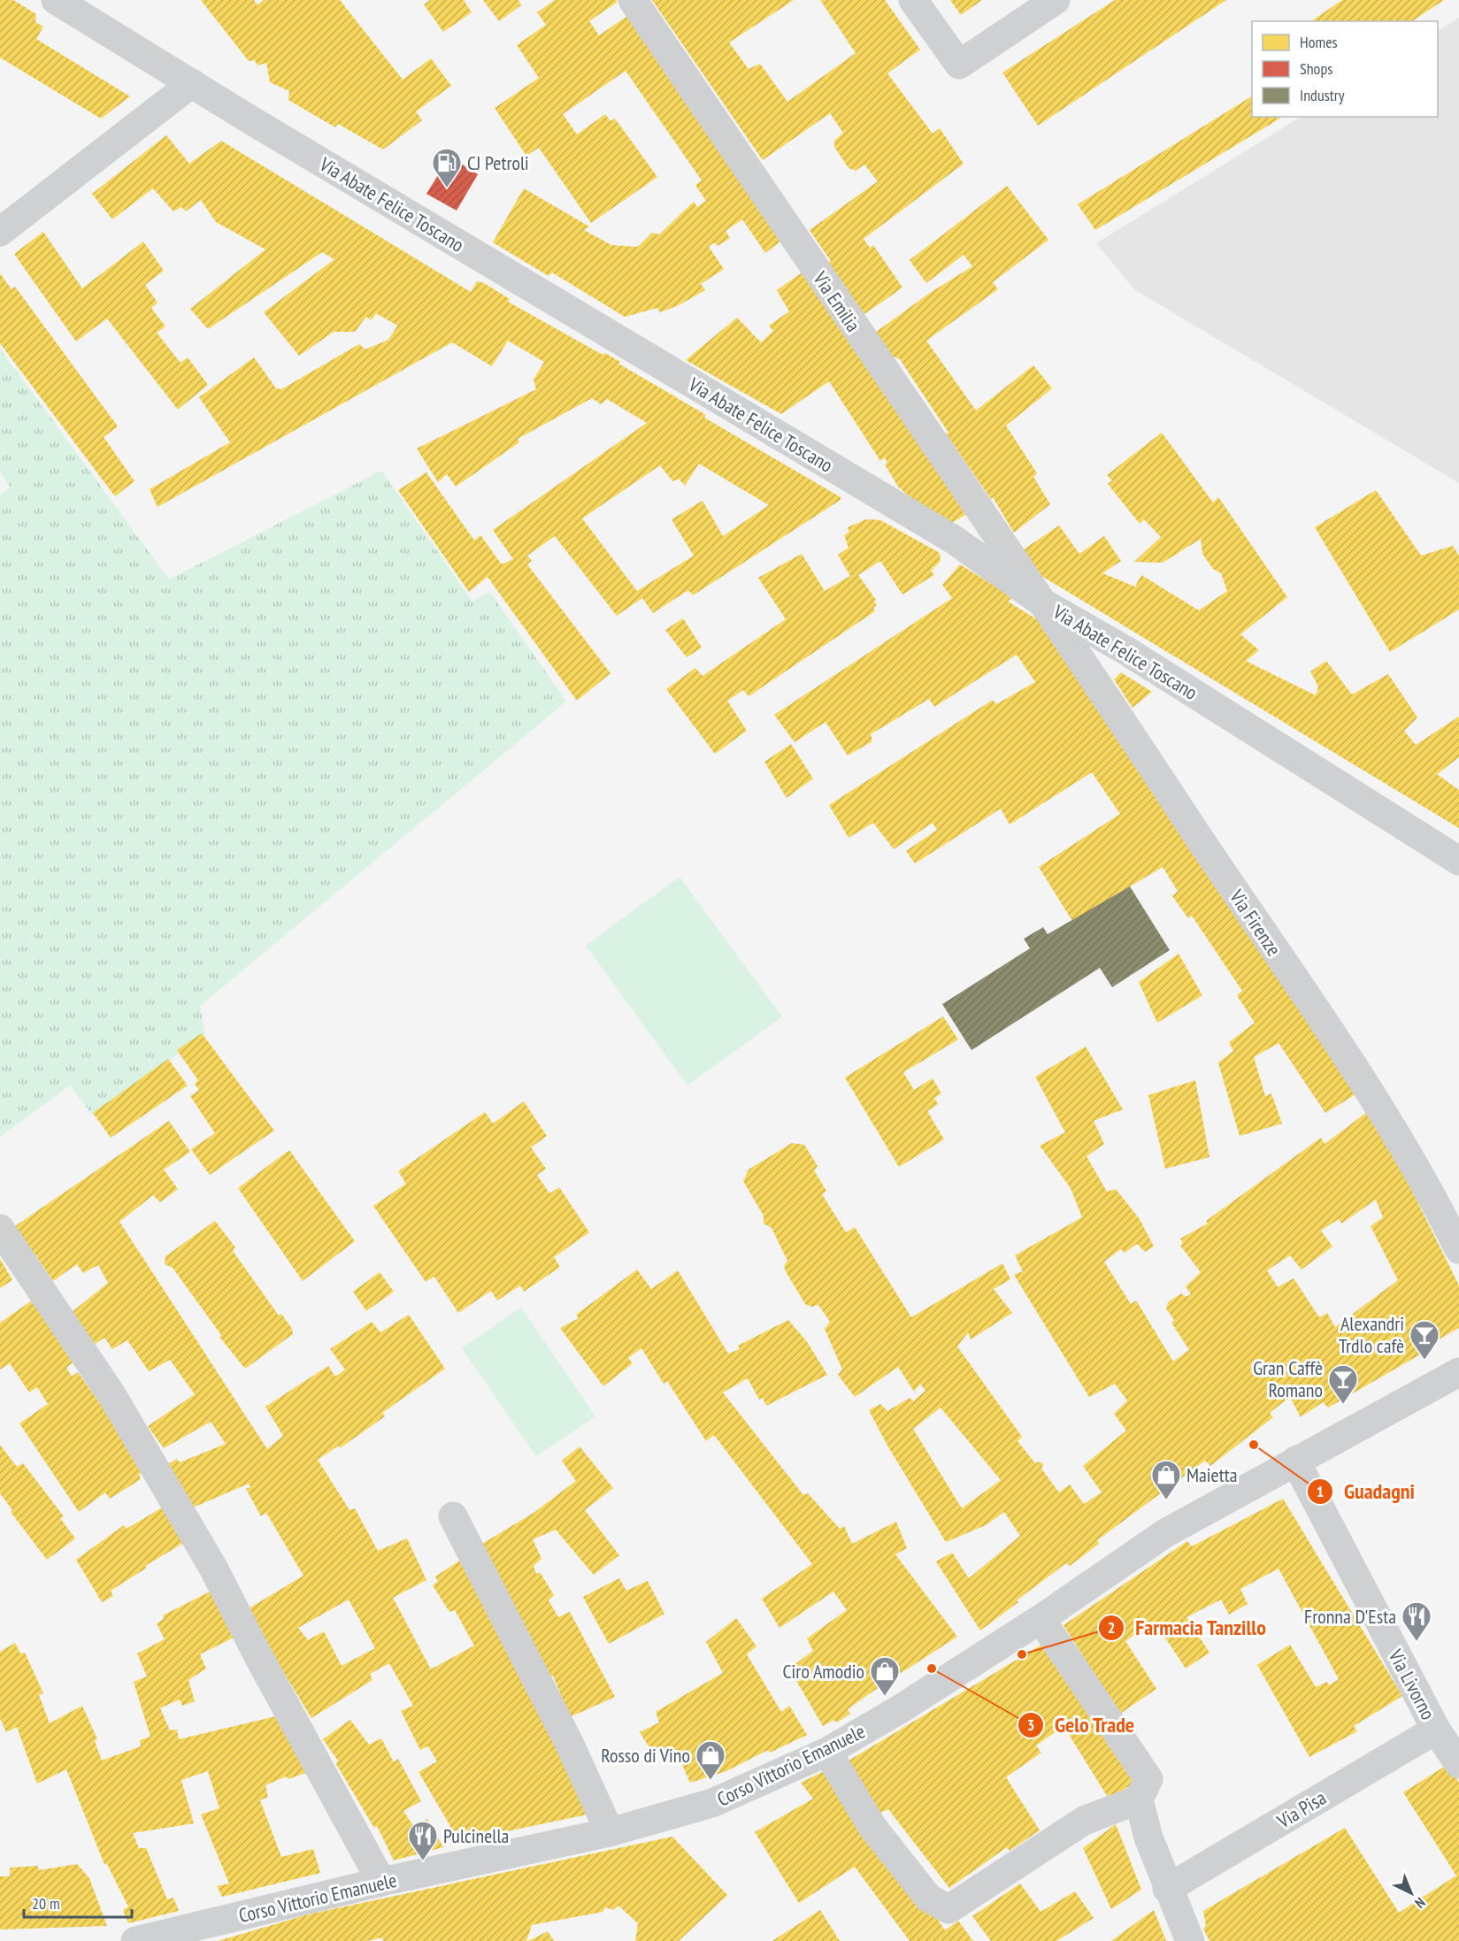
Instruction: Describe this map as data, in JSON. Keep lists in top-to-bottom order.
{
  "streets": {
    "street": [
      "Via Abate Felice Toscano",
      "Via Emilia",
      "Via Firenze",
      "Via Livorno",
      "Corso Vittorio Emanuele",
      "Via Pisa"
    ]
  },
  "crossings": [
    ["Via Abate Felice Toscano", "Via Emilia"],
    ["Via Abate Felice Toscano", "Via Firenze"],
    ["Via Emilia", "Via Firenze"],
    ["Via Livorno", "Corso Vittorio Emanuele"],
    ["Via Livorno", "Via Pisa"]
  ],
  "places": {
    "fuel station": ["CJ Petroli"],
    "bar": ["Alexandri Trdlo cafè", "Gran Caffè Romano"],
    "other": ["Guadagni", "Farmacia Tanzillo", "Gelo Trade"],
    "shop": ["Maietta", "Ciro Amodio", "Rosso di Vino"],
    "restaurant": ["Fronna D'Esta", "Pulcinella"]
  },
  "legend": ["Homes", "Shops", "Industry"],
  "scale_bar": "20 m",
  "north": "bottom right"
}
